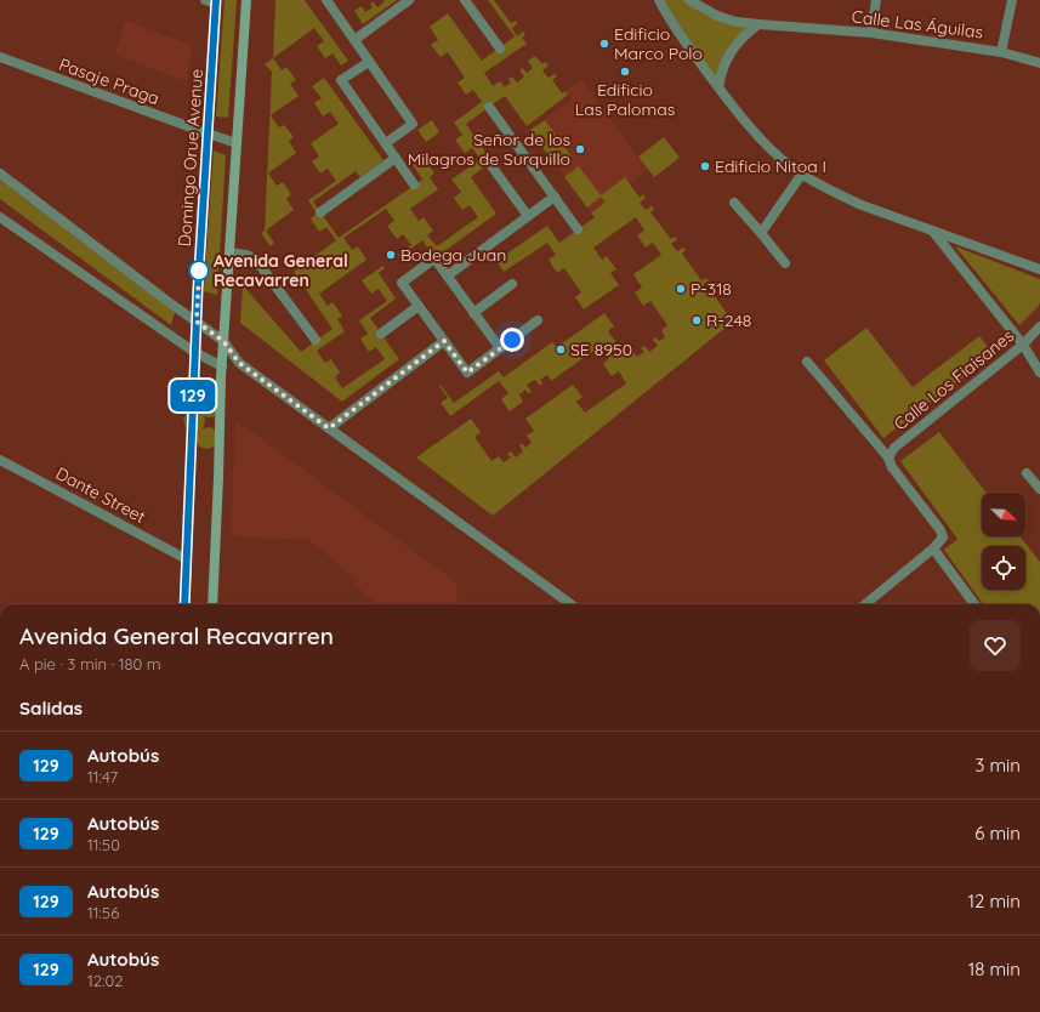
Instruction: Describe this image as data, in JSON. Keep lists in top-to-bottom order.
{
  "streets": {
    "main road": ["Domingo Orue Avenue"],
    "street": [
      "Calle Las Águilas",
      "Pasaje Praga",
      "Calle Los Fiaisanes",
      "Dante Street"
    ]
  },
  "crossings": [
    ["Pasaje Praga", "Domingo Orue Avenue"],
    ["Domingo Orue Avenue", "Dante Street"]
  ],
  "places": [
    "Edificio Marco Polo",
    "Edificio Las Palomas",
    "Señor de los Milagros de Surquillo",
    "Edificio Nitoa I",
    "Bodega Juan",
    "Avenida General Recavarren",
    "P-318",
    "R-248",
    "SE 8950"
  ],
  "lines": ["bus line 129"],
  "north": "bottom right",
  "page": {
    "on_map": "129",
    "heading": [
      ["Avenida General Recavarren", "A pie · 3 min · 180 m"],
      "Salidas"
    ],
    "list": [
      {
        "mark": "129",
        "name": "Autobús",
        "note": "11:47",
        "value": "3 min"
      },
      {
        "mark": "129",
        "name": "Autobús",
        "note": "11:50",
        "value": "6 min"
      },
      {
        "mark": "129",
        "name": "Autobús",
        "note": "11:56",
        "value": "12 min"
      },
      {
        "mark": "129",
        "name": "Autobús",
        "note": "12:02",
        "value": "18 min"
      }
    ]
  }
}
